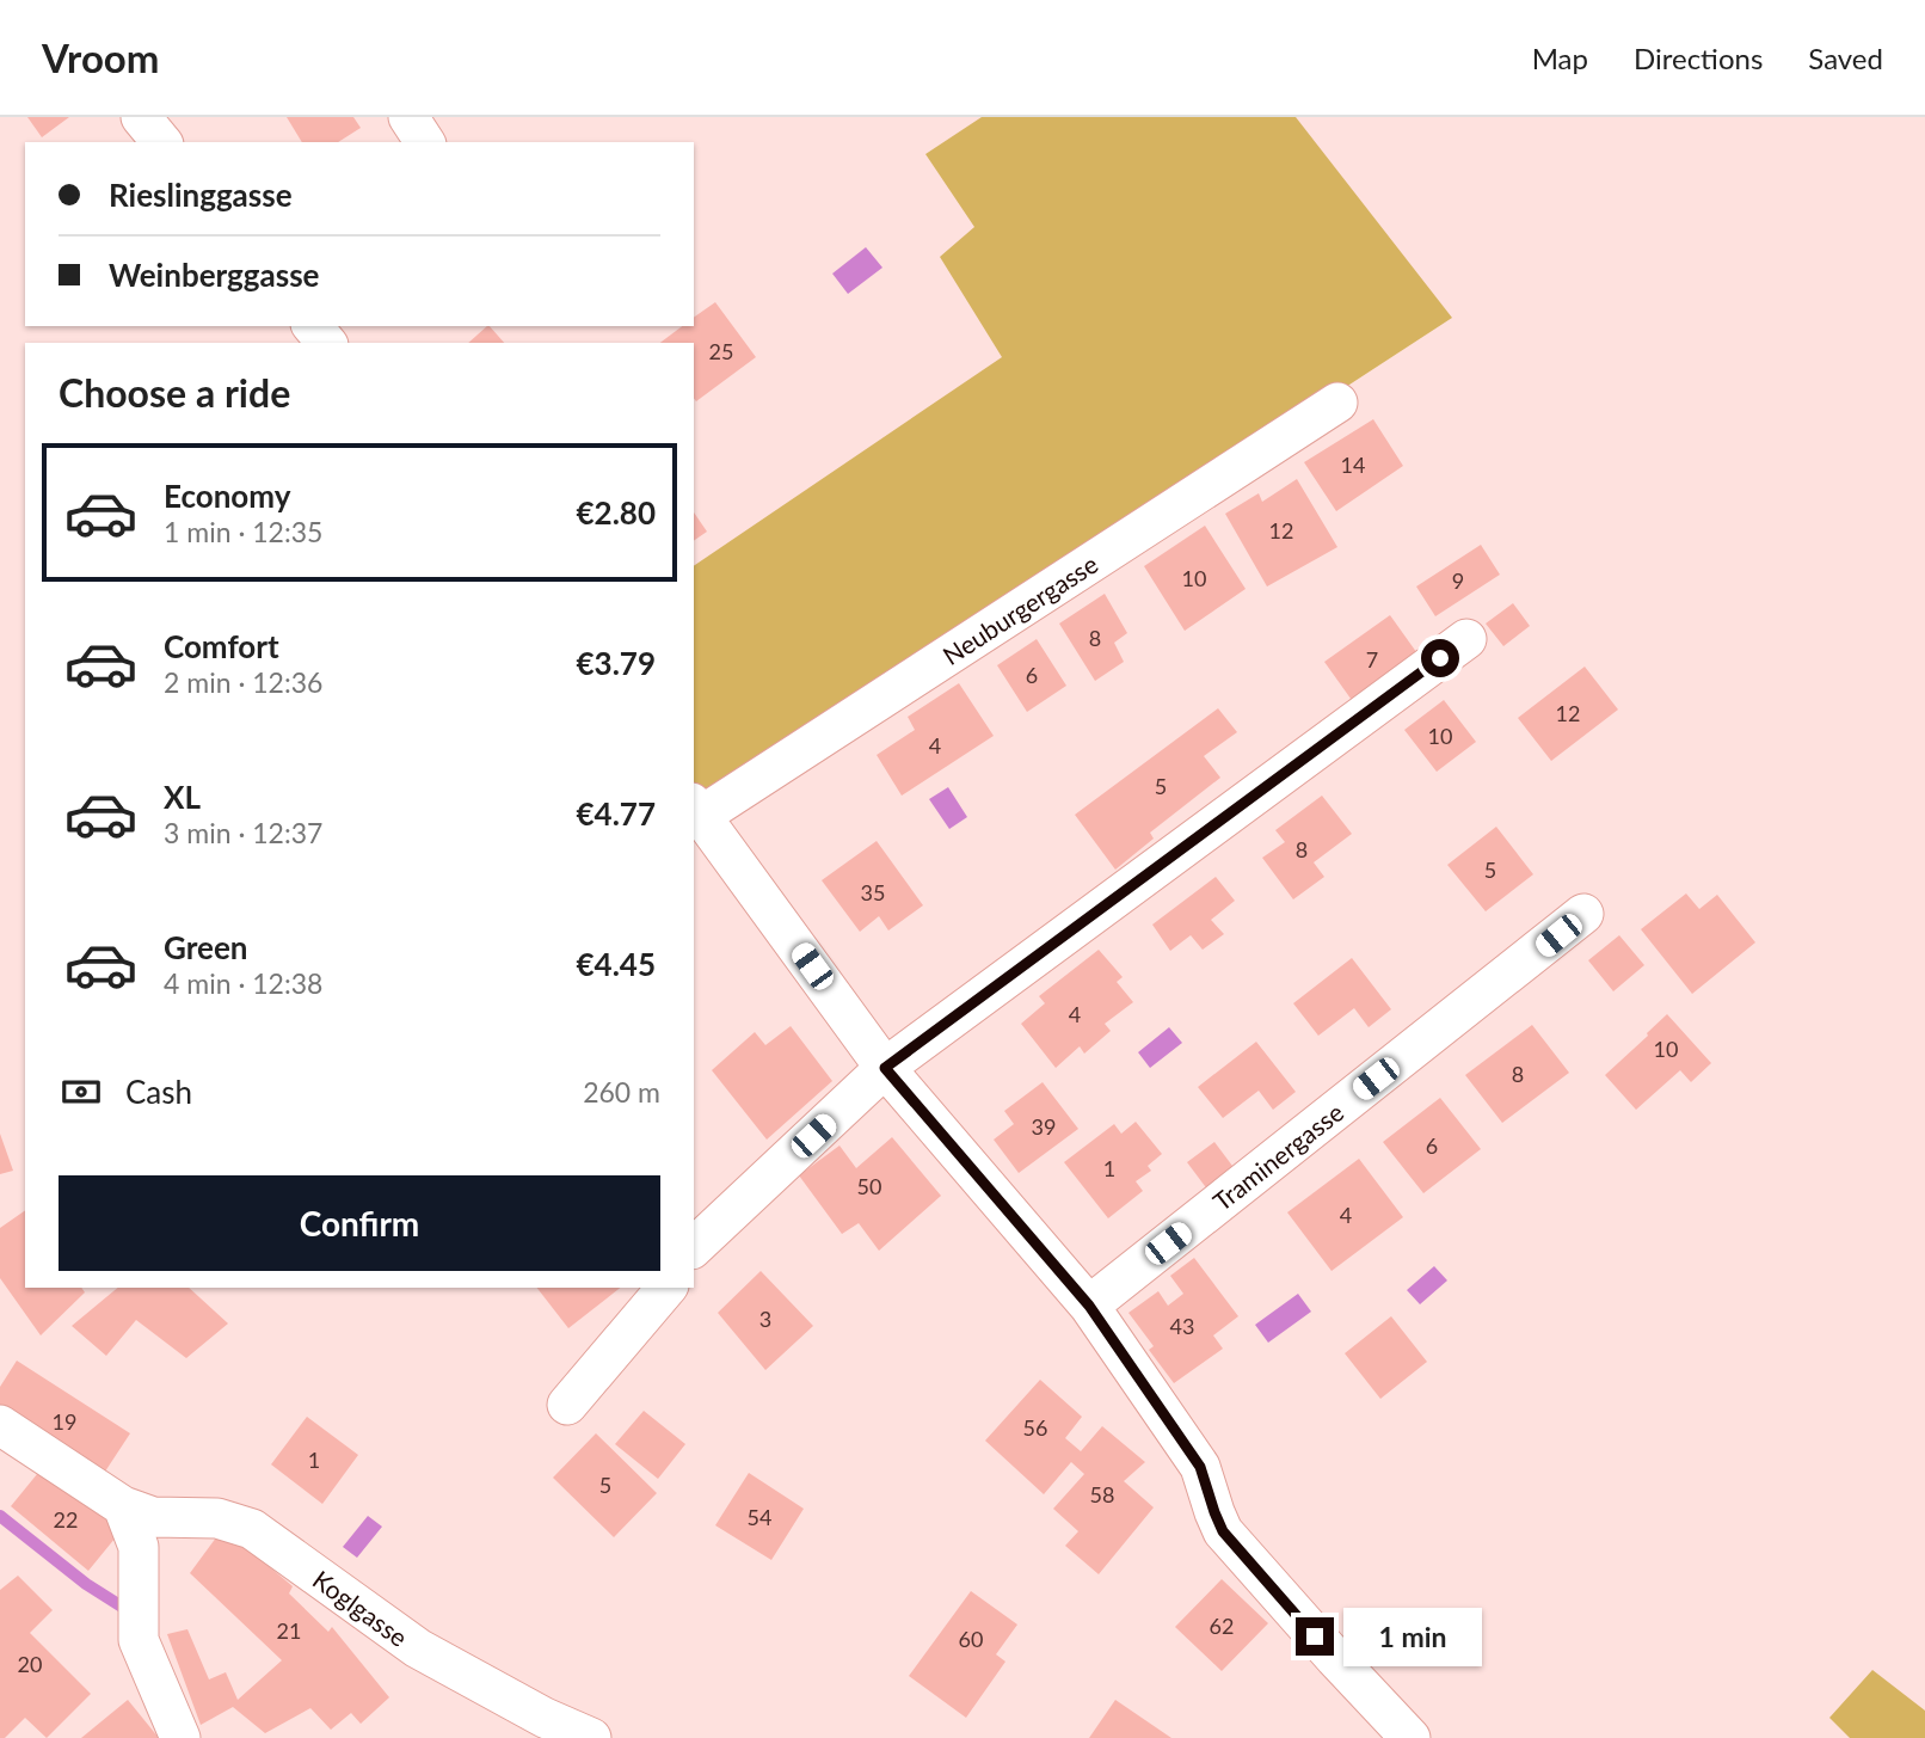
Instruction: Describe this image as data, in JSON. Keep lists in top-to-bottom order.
{
  "streets": {
    "street": ["Neuburgergasse", "Traminergasse", "Koglgasse"]
  },
  "house_numbers": [
    "25",
    "14",
    "12",
    "10",
    "9",
    "8",
    "7",
    "6",
    "12",
    "10",
    "4",
    "5",
    "8",
    "5",
    "35",
    "4",
    "10",
    "8",
    "39",
    "6",
    "1",
    "50",
    "4",
    "3",
    "43",
    "19",
    "56",
    "1",
    "5",
    "58",
    "54",
    "22",
    "62",
    "21",
    "60",
    "20"
  ],
  "page": {
    "header": "Vroom",
    "nav": ["Map", "Directions", "Saved"],
    "banner": ["Rieslinggasse", "Weinberggasse"],
    "heading": "Choose a ride",
    "list": [
      {
        "name": "Economy",
        "note": "1 min · 12:35",
        "value": "€2.80"
      },
      {
        "name": "Comfort",
        "note": "2 min · 12:36",
        "value": "€3.79"
      },
      {
        "name": "XL",
        "note": "3 min · 12:37",
        "value": "€4.77"
      },
      {
        "name": "Green",
        "note": "4 min · 12:38",
        "value": "€4.45"
      }
    ],
    "pay": ["Cash", "260 m"],
    "buttons": "Confirm",
    "bubble": "1 min"
  }
}
